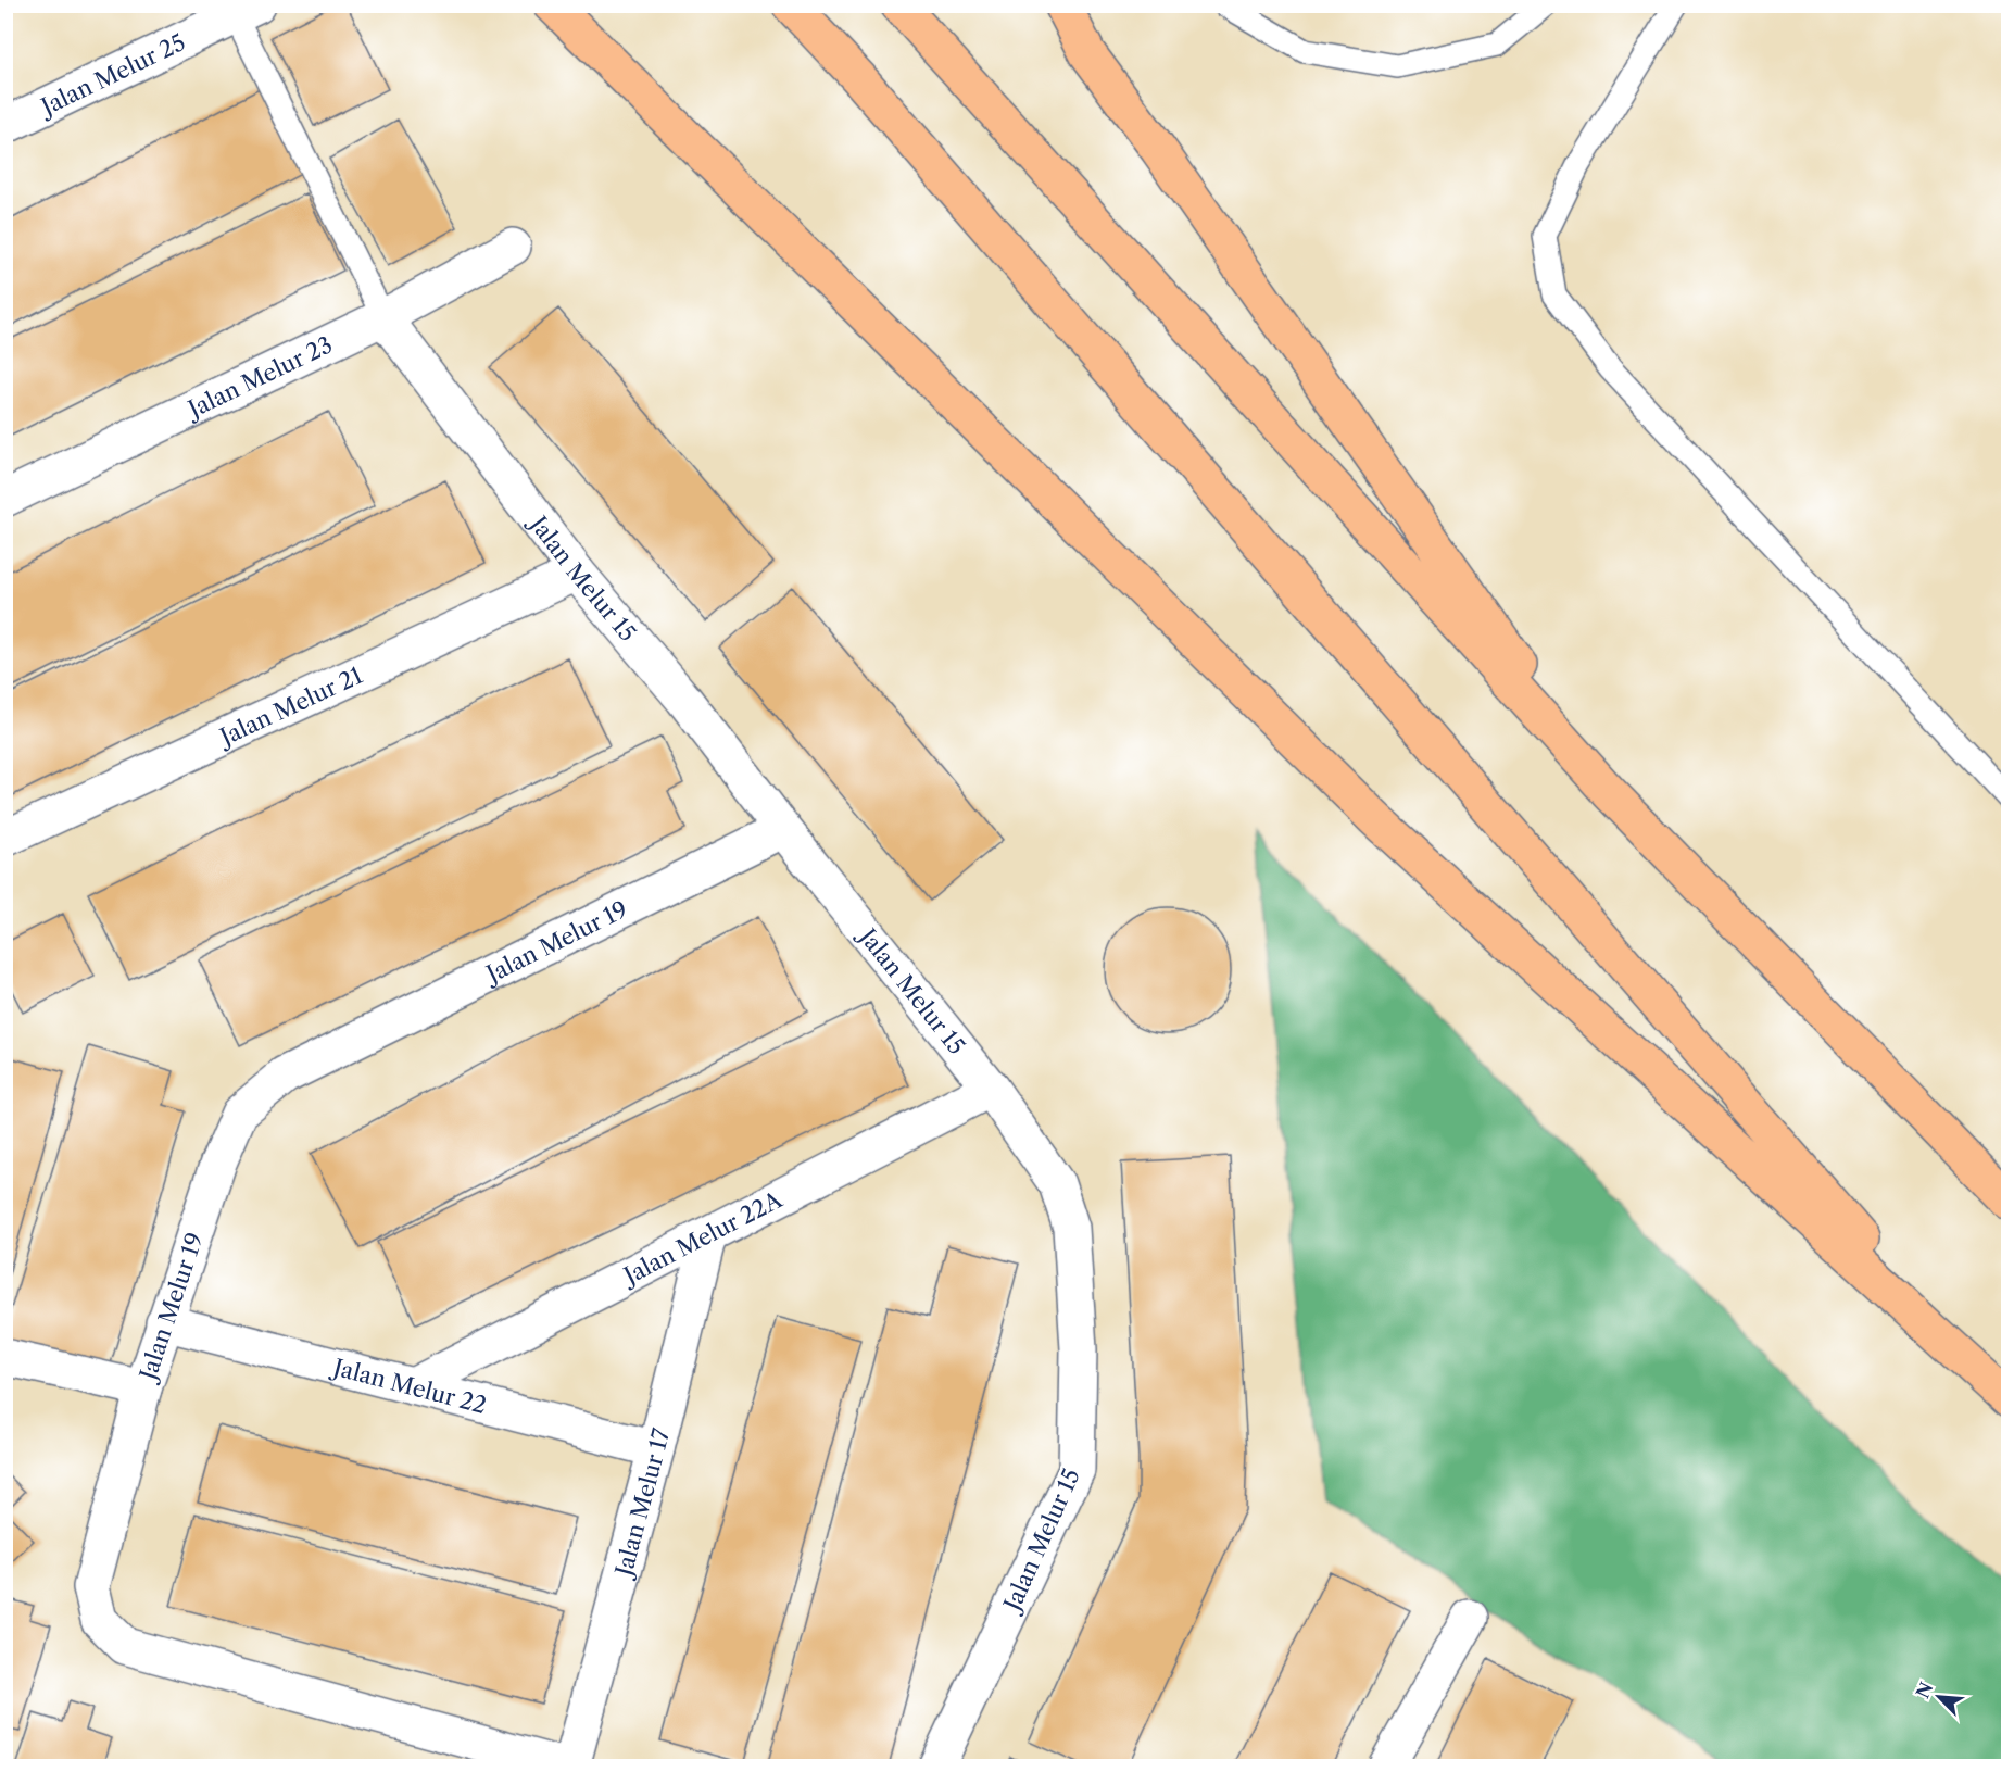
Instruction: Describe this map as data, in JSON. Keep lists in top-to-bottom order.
{
  "streets": {
    "street": [
      "Jalan Melur 25",
      "Jalan Melur 23",
      "Jalan Melur 15",
      "Jalan Melur 21",
      "Jalan Melur 19",
      "Jalan Melur 22A",
      "Jalan Melur 22",
      "Jalan Melur 17"
    ]
  },
  "crossings": [
    ["Jalan Melur 23", "Jalan Melur 15"],
    ["Jalan Melur 15", "Jalan Melur 21"],
    ["Jalan Melur 15", "Jalan Melur 19"],
    ["Jalan Melur 15", "Jalan Melur 22A"],
    ["Jalan Melur 19", "Jalan Melur 22"],
    ["Jalan Melur 22A", "Jalan Melur 22"],
    ["Jalan Melur 22A", "Jalan Melur 17"],
    ["Jalan Melur 22", "Jalan Melur 17"]
  ],
  "north": "top left"
}
